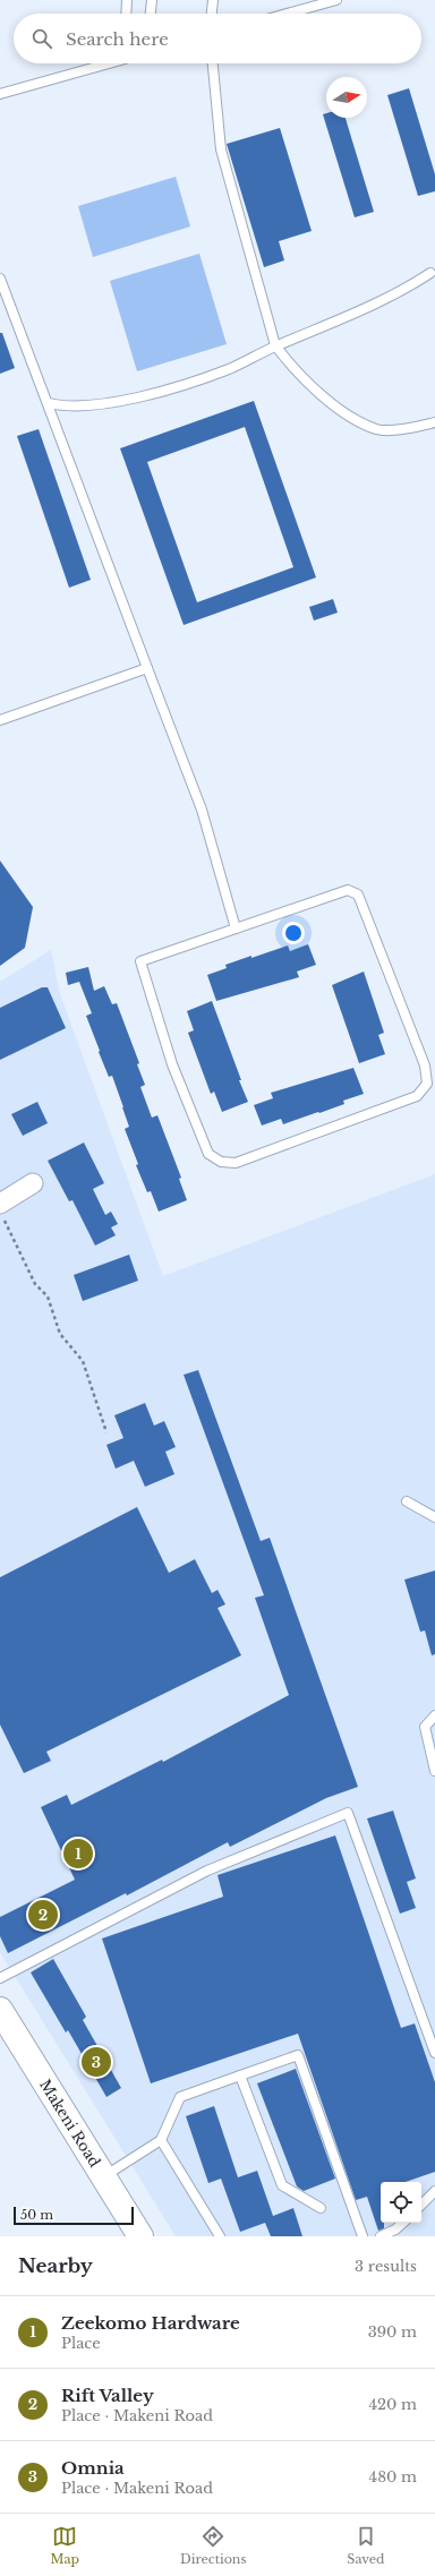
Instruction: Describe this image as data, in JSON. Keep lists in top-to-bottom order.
{
  "streets": {
    "main road": ["Makeni Road"]
  },
  "scale_bar": "50 m",
  "north": "right",
  "page": {
    "search": "Search here",
    "pins": ["1", "2", "3"],
    "scale": "50 m",
    "heading": ["Nearby", "3 results"],
    "list": [
      {
        "mark": "1",
        "name": "Zeekomo Hardware",
        "note": "Place",
        "value": "390 m"
      },
      {
        "mark": "2",
        "name": "Rift Valley",
        "note": "Place · Makeni Road",
        "value": "420 m"
      },
      {
        "mark": "3",
        "name": "Omnia",
        "note": "Place · Makeni Road",
        "value": "480 m"
      }
    ],
    "nav": ["Map", "Directions", "Saved"]
  }
}
